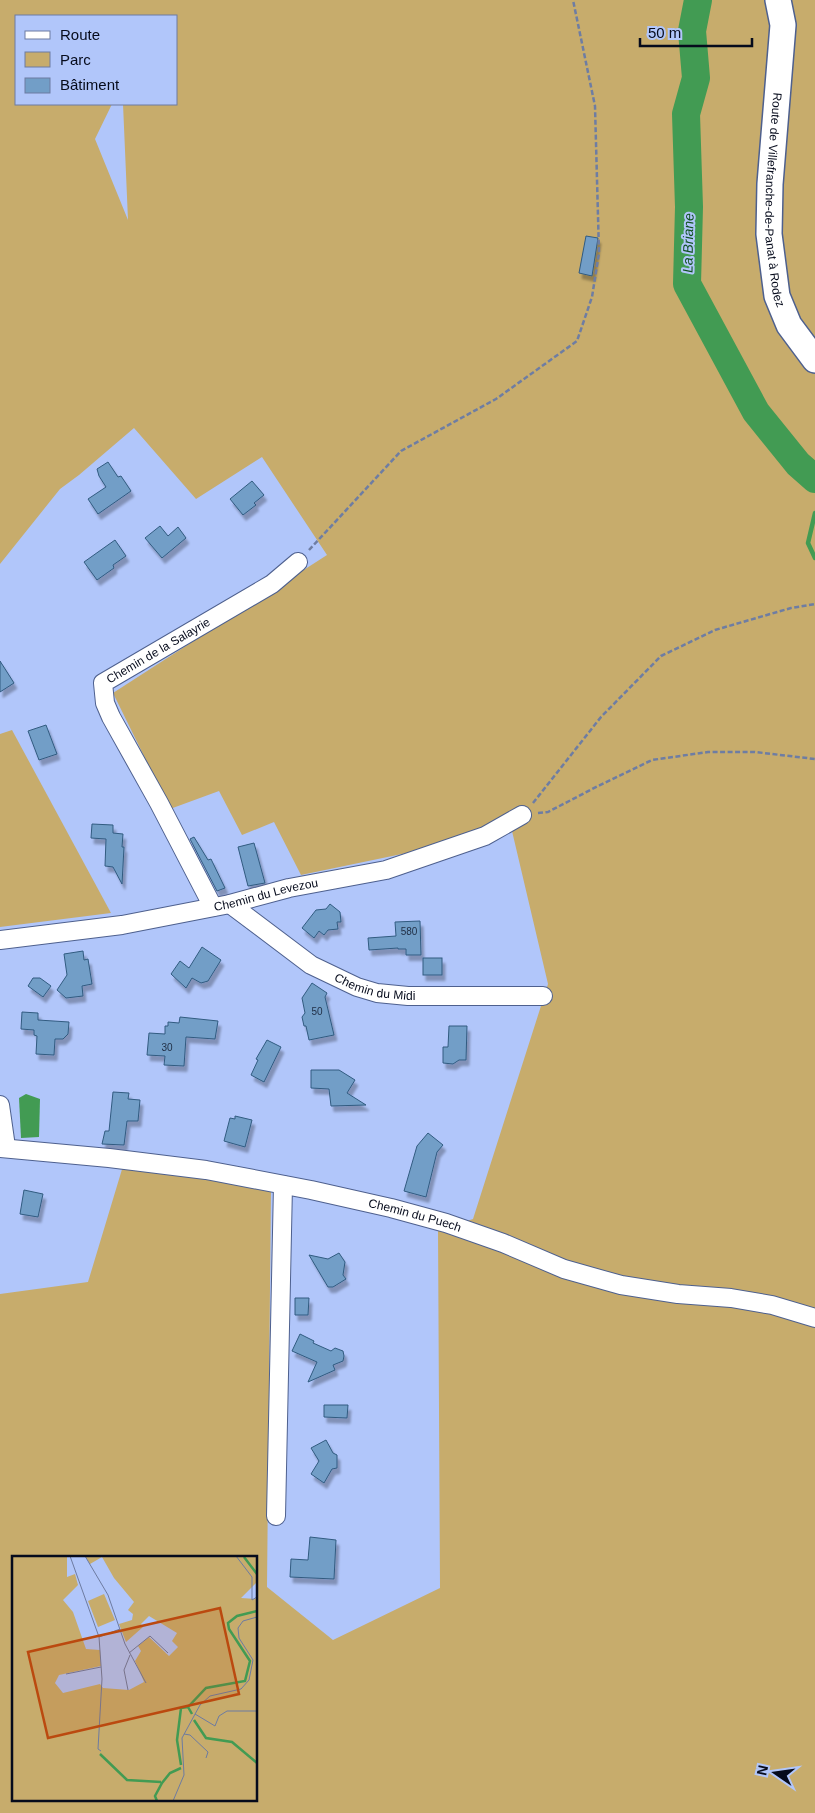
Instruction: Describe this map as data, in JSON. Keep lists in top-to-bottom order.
{
  "streets": {
    "main road": ["Route de Villefranche-de-Panat à Rodez"],
    "street": [
      "Chemin de la Salayrie",
      "Chemin du Levezou",
      "Chemin du Midi",
      "Chemin du Puech"
    ]
  },
  "crossings": [
    ["Chemin de la Salayrie", "Chemin du Levezou"],
    ["Chemin de la Salayrie", "Chemin du Midi"],
    ["Chemin du Levezou", "Chemin du Midi"]
  ],
  "water": ["La Briane"],
  "house_numbers": ["580", "50", "30"],
  "legend": ["Route", "Parc", "Bâtiment"],
  "scale_bar": "50 m",
  "north": "left"
}
